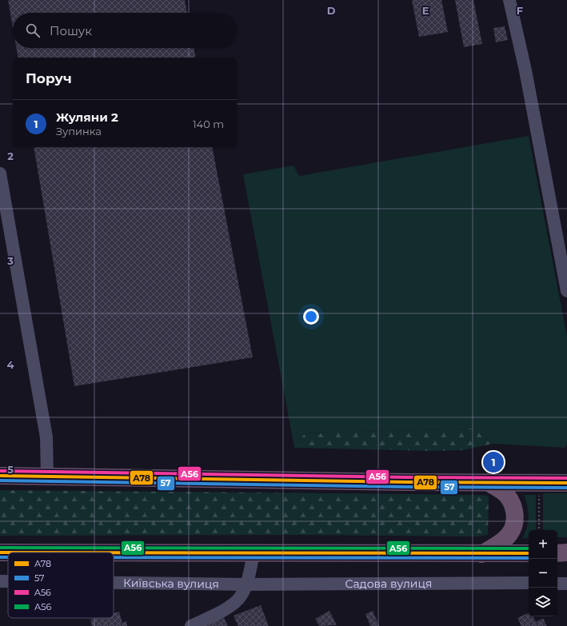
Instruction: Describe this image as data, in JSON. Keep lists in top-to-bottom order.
{
  "streets": {
    "street": ["Київська вулиця", "Садова вулиця"]
  },
  "crossings": [
    ["Київська вулиця", "Садова вулиця"]
  ],
  "lines": [
    "transit line A56",
    "transit line А78",
    "transit line 57",
    "transit line А56"
  ],
  "legend": [
    "А78",
    "57",
    "A56",
    "А56"
  ],
  "page": {
    "search": "Пошук",
    "heading": "Поруч",
    "list": [
      {
        "mark": "1",
        "name": "Жуляни 2",
        "note": "Зупинка",
        "value": "140 m"
      }
    ],
    "pins": "1",
    "map_buttons": ["+", "−"]
  },
  "grid": {
    "columns": ["D", "E", "F"],
    "rows": [
      "2",
      "3",
      "4",
      "5"
    ]
  }
}
